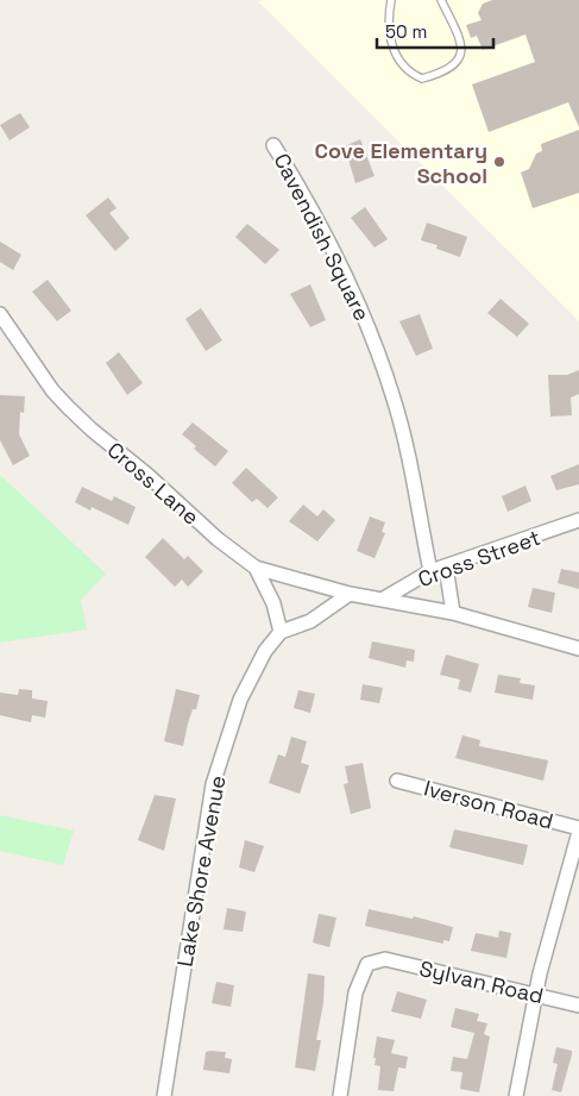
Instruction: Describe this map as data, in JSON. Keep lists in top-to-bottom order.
{
  "streets": {
    "street": [
      "Cavendish Square",
      "Cross Lane",
      "Cross Street",
      "Iverson Road",
      "Lake Shore Avenue",
      "Sylvan Road"
    ]
  },
  "crossings": [
    ["Cavendish Square", "Cross Street"],
    ["Cross Lane", "Cross Street"]
  ],
  "places": ["Cove Elementary School"],
  "scale_bar": "50 m"
}
